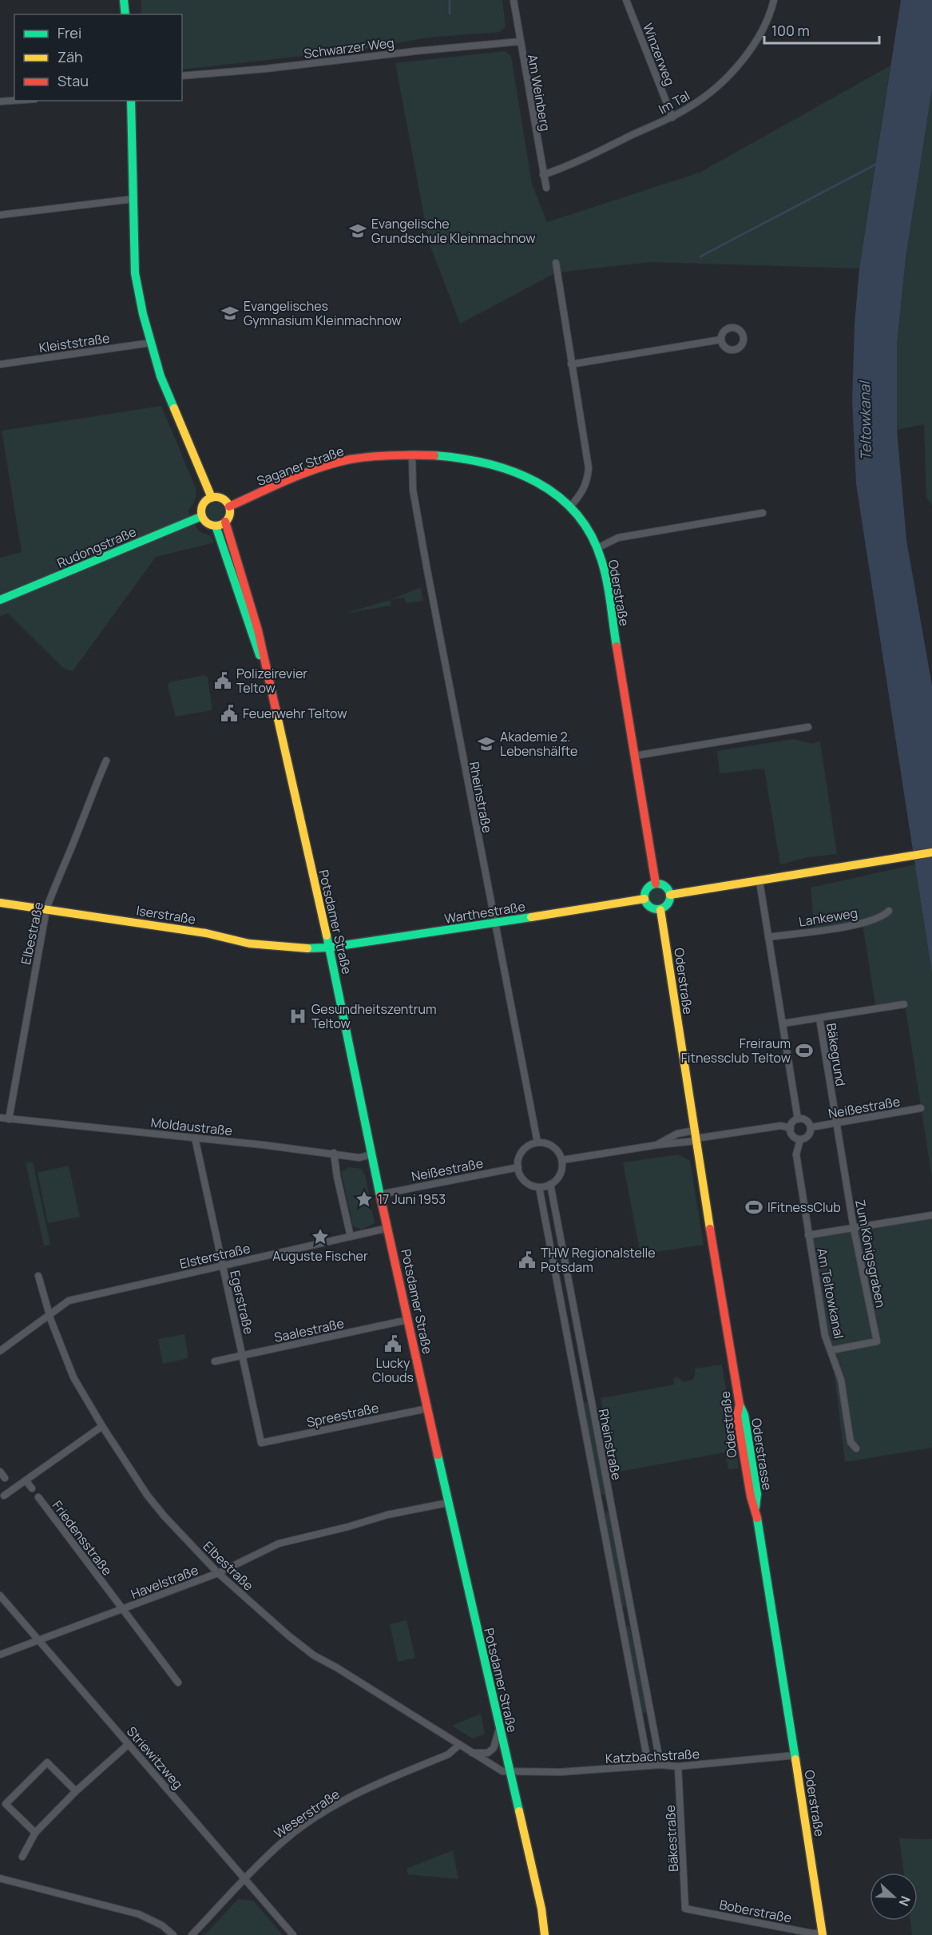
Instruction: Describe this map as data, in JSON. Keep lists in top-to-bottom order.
{
  "streets": {
    "street": [
      "Schwarzer Weg",
      "Winzerweg",
      "Am Weinberg",
      "Im Tal",
      "Kleiststraße",
      "Saganer Straße",
      "Rudongstraße",
      "Oderstraße",
      "Rheinstraße",
      "Warthestraße",
      "Iserstraße",
      "Lankeweg",
      "Potsdamer Straße",
      "Elbestraße",
      "Bäkegrund",
      "Neißestraße",
      "Moldaustraße",
      "Zum Königsgraben",
      "Elsterstraße",
      "Am Teltowkanal",
      "Egerstraße",
      "Saalestraße",
      "Spreestraße",
      "Friedensstraße",
      "Havelstraße",
      "Katzbachstraße",
      "Striewitzweg",
      "Weserstraße",
      "Bäkestraße",
      "Boberstraße"
    ]
  },
  "crossings": [
    ["Schwarzer Weg", "Am Weinberg"],
    ["Winzerweg", "Im Tal"],
    ["Am Weinberg", "Im Tal"],
    ["Saganer Straße", "Rudongstraße"],
    ["Saganer Straße", "Oderstraße"],
    ["Saganer Straße", "Rheinstraße"],
    ["Saganer Straße", "Potsdamer Straße"],
    ["Rudongstraße", "Potsdamer Straße"],
    ["Oderstraße", "Warthestraße"],
    ["Oderstraße", "Katzbachstraße"],
    ["Oderstraße", "Boberstraße"],
    ["Rheinstraße", "Warthestraße"],
    ["Rheinstraße", "Neißestraße"],
    ["Rheinstraße", "Katzbachstraße"],
    ["Warthestraße", "Iserstraße"],
    ["Warthestraße", "Potsdamer Straße"],
    ["Iserstraße", "Potsdamer Straße"],
    ["Iserstraße", "Elbestraße"],
    ["Potsdamer Straße", "Elbestraße"],
    ["Potsdamer Straße", "Neißestraße"],
    ["Potsdamer Straße", "Moldaustraße"],
    ["Potsdamer Straße", "Elsterstraße"],
    ["Potsdamer Straße", "Saalestraße"],
    ["Potsdamer Straße", "Spreestraße"],
    ["Potsdamer Straße", "Havelstraße"],
    ["Potsdamer Straße", "Katzbachstraße"],
    ["Elbestraße", "Moldaustraße"],
    ["Elbestraße", "Elsterstraße"],
    ["Elbestraße", "Havelstraße"],
    ["Elbestraße", "Katzbachstraße"],
    ["Elbestraße", "Weserstraße"],
    ["Bäkegrund", "Neißestraße"],
    ["Bäkegrund", "Zum Königsgraben"],
    ["Neißestraße", "Zum Königsgraben"],
    ["Neißestraße", "Am Teltowkanal"],
    ["Moldaustraße", "Egerstraße"],
    ["Zum Königsgraben", "Am Teltowkanal"],
    ["Elsterstraße", "Egerstraße"],
    ["Egerstraße", "Saalestraße"],
    ["Egerstraße", "Spreestraße"],
    ["Friedensstraße", "Havelstraße"],
    ["Havelstraße", "Striewitzweg"],
    ["Katzbachstraße", "Bäkestraße"],
    ["Striewitzweg", "Weserstraße"],
    ["Bäkestraße", "Boberstraße"]
  ],
  "water": ["Teltowkanal"],
  "places": {
    "school or university": ["Evangelische Grundschule Kleinmachnow", "Evangelisches Gymnasium Kleinmachnow", "Akademie 2. Lebenshälfte"],
    "public building": [
      "Polizeirevier Teltow",
      "Feuerwehr Teltow",
      "THW Regionalstelle Potsdam",
      "Lucky Clouds"
    ],
    "hospital": ["Gesundheitszentrum Teltow"],
    "sports": ["Freiraum Fitnessclub Teltow", "IFitnessClub"],
    "place": ["17 Juni 1953", "Auguste Fischer"]
  },
  "legend": ["Frei", "Zäh", "Stau"],
  "scale_bar": "100 m",
  "north": "right"
}
